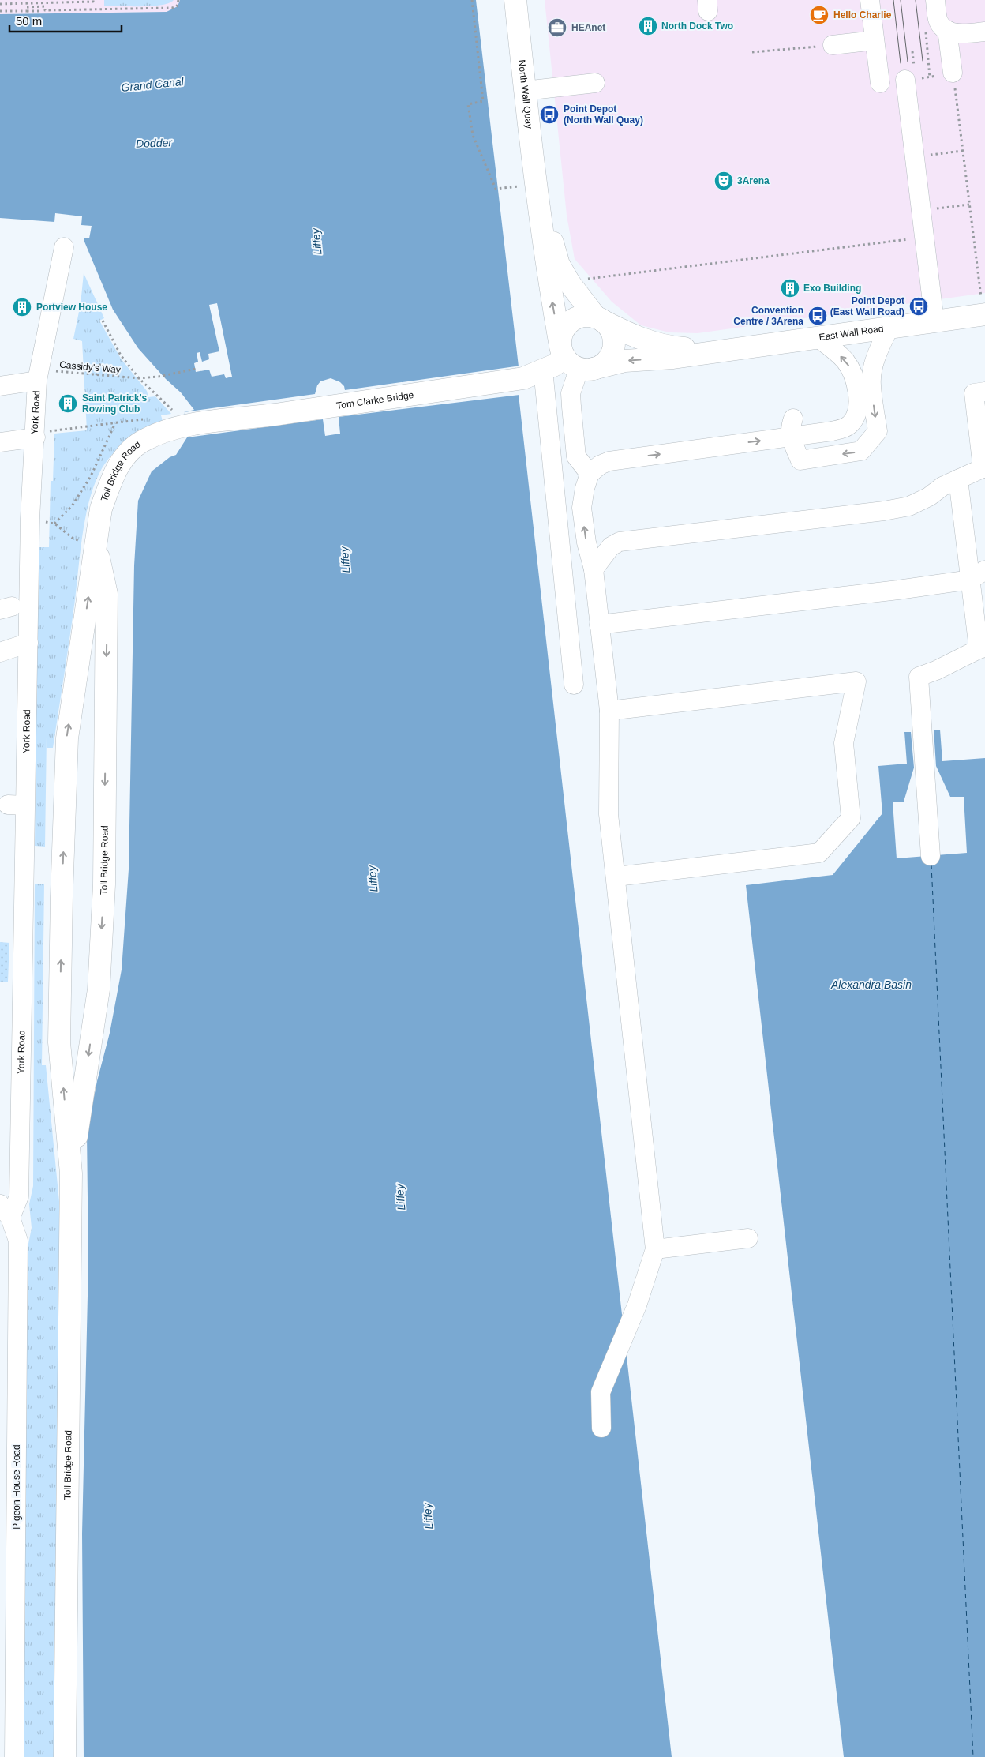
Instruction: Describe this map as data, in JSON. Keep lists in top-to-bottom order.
{
  "streets": {
    "main road": [
      "North Wall Quay",
      "East Wall Road",
      "Tom Clarke Bridge",
      "Toll Bridge Road"
    ],
    "street": ["York Road", "Pigeon House Road"],
    "path": ["Cassidy's Way"]
  },
  "crossings": [
    ["North Wall Quay", "East Wall Road"],
    ["North Wall Quay", "Tom Clarke Bridge"],
    ["East Wall Road", "Tom Clarke Bridge"],
    ["Cassidy's Way", "York Road"],
    ["Tom Clarke Bridge", "Toll Bridge Road"],
    ["York Road", "Pigeon House Road"]
  ],
  "water": [
    "Grand Canal",
    "Dodder",
    "Liffey",
    "Alexandra Basin"
  ],
  "places": {
    "cafe": ["Hello Charlie"],
    "building": [
      "North Dock Two",
      "Exo Building",
      "Portview House",
      "Saint Patrick's Rowing Club"
    ],
    "office": ["HEAnet"],
    "bus stop": ["Point Depot (North Wall Quay)", "Point Depot (East Wall Road)", "Convention Centre / 3Arena"],
    "theatre": ["3Arena"]
  },
  "scale_bar": "50 m"
}
